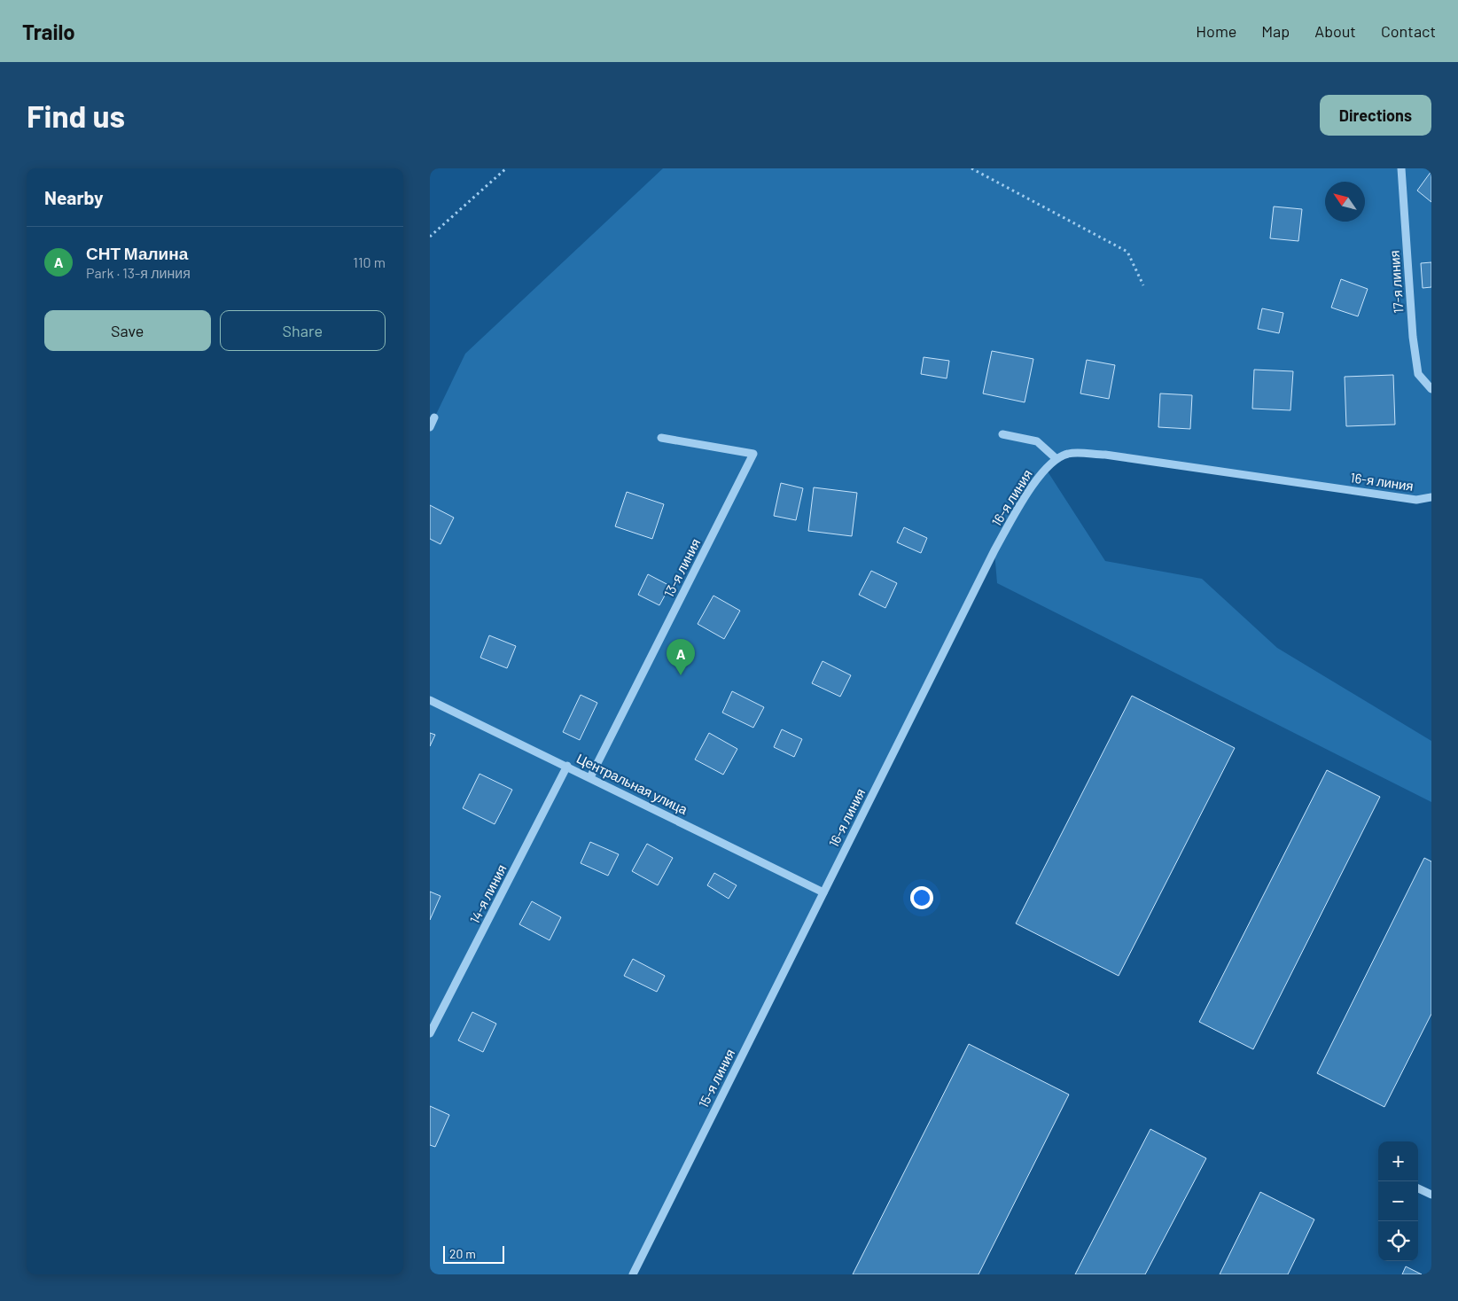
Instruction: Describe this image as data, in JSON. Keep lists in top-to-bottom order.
{
  "streets": {
    "street": [
      "17-я линия",
      "16-я линия",
      "13-я линия",
      "Центральная улица",
      "14-я линия",
      "15-я линия"
    ]
  },
  "crossings": [
    ["16-я линия", "Центральная улица"],
    ["16-я линия", "15-я линия"],
    ["13-я линия", "Центральная улица"],
    ["Центральная улица", "14-я линия"],
    ["Центральная улица", "15-я линия"]
  ],
  "scale_bar": "20 m",
  "north": "top left",
  "page": {
    "header": "Trailo",
    "nav": [
      "Home",
      "Map",
      "About",
      "Contact"
    ],
    "buttons": [
      "Directions",
      ["Save", "Share"]
    ],
    "title": "Find us",
    "heading": "Nearby",
    "list": [
      {
        "mark": "A",
        "name": "СНТ Малина",
        "note": "Park · 13-я линия",
        "value": "110 m"
      }
    ],
    "pins": "A",
    "map_buttons": ["+", "−"],
    "scale": "20 m"
  }
}
